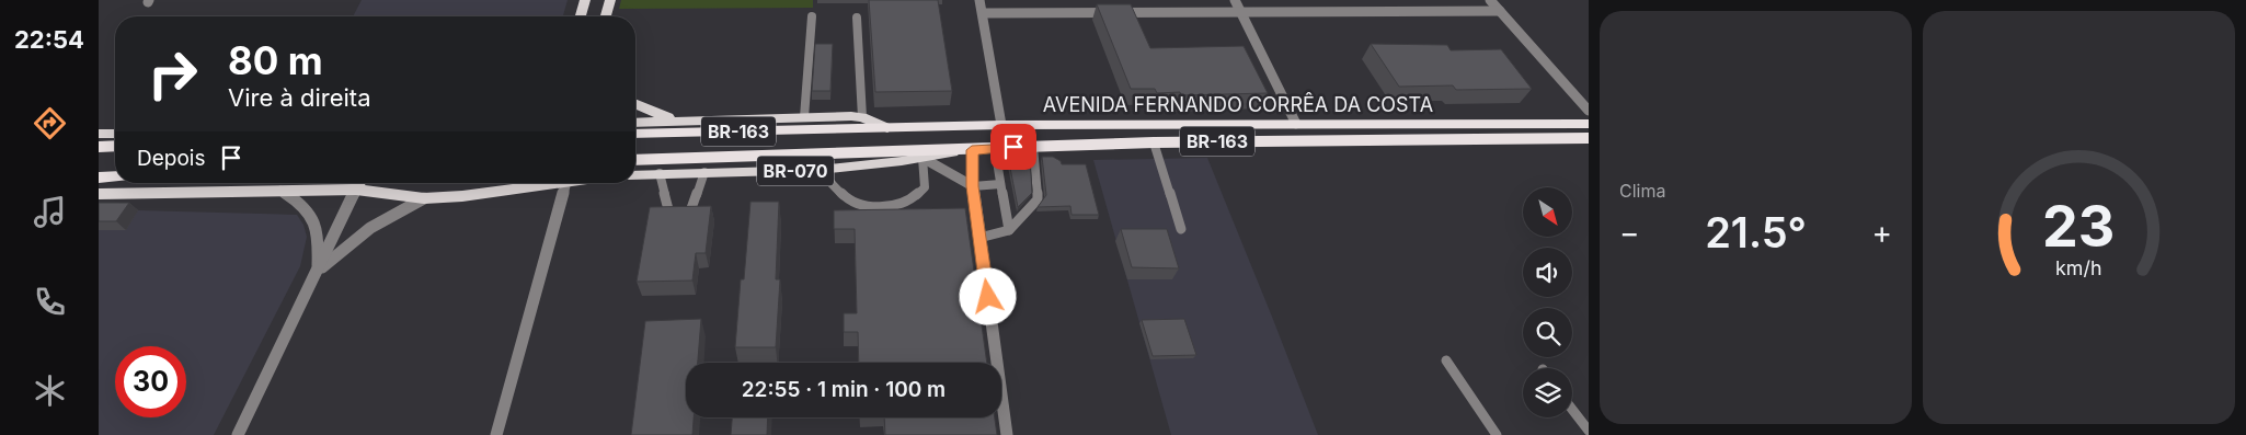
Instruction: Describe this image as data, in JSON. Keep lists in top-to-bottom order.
{
  "streets": {
    "highway": ["AVENIDA FERNANDO CORRÊA DA COSTA", "BR-163"],
    "main road": ["BR-070"]
  },
  "north": "bottom right",
  "page": {
    "tabs": "22:54",
    "tile": "Clima",
    "turn": ["80 m", "Vire à direita"],
    "then": "Depois",
    "heat": ["−", "21.5°", "+"],
    "limit": "30",
    "trip": "22:55 · 1 min · 100 m",
    "gauge": ["23", "km/h"]
  }
}
